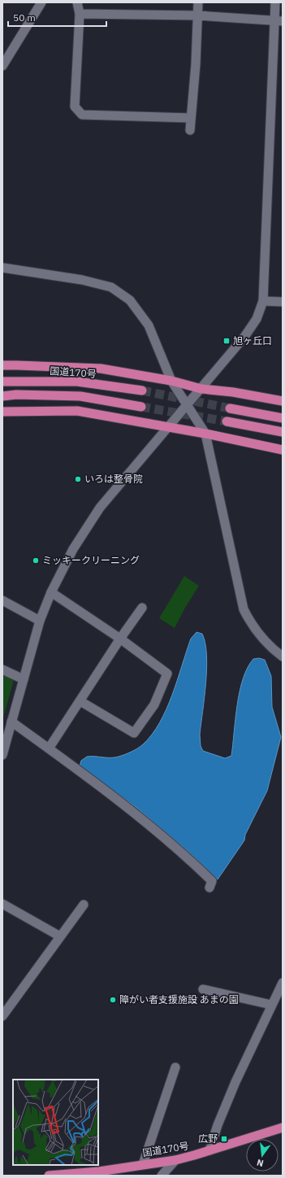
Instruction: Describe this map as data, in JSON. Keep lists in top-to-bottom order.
{
  "streets": {
    "highway": ["国道170号"]
  },
  "places": {
    "transit": ["旭ヶ丘口", "広野"],
    "other": ["いろは整骨院", "ミッキークリーニング", "障がい者支援施設 あまの園"]
  },
  "scale_bar": "50 m",
  "north": "bottom"
}
